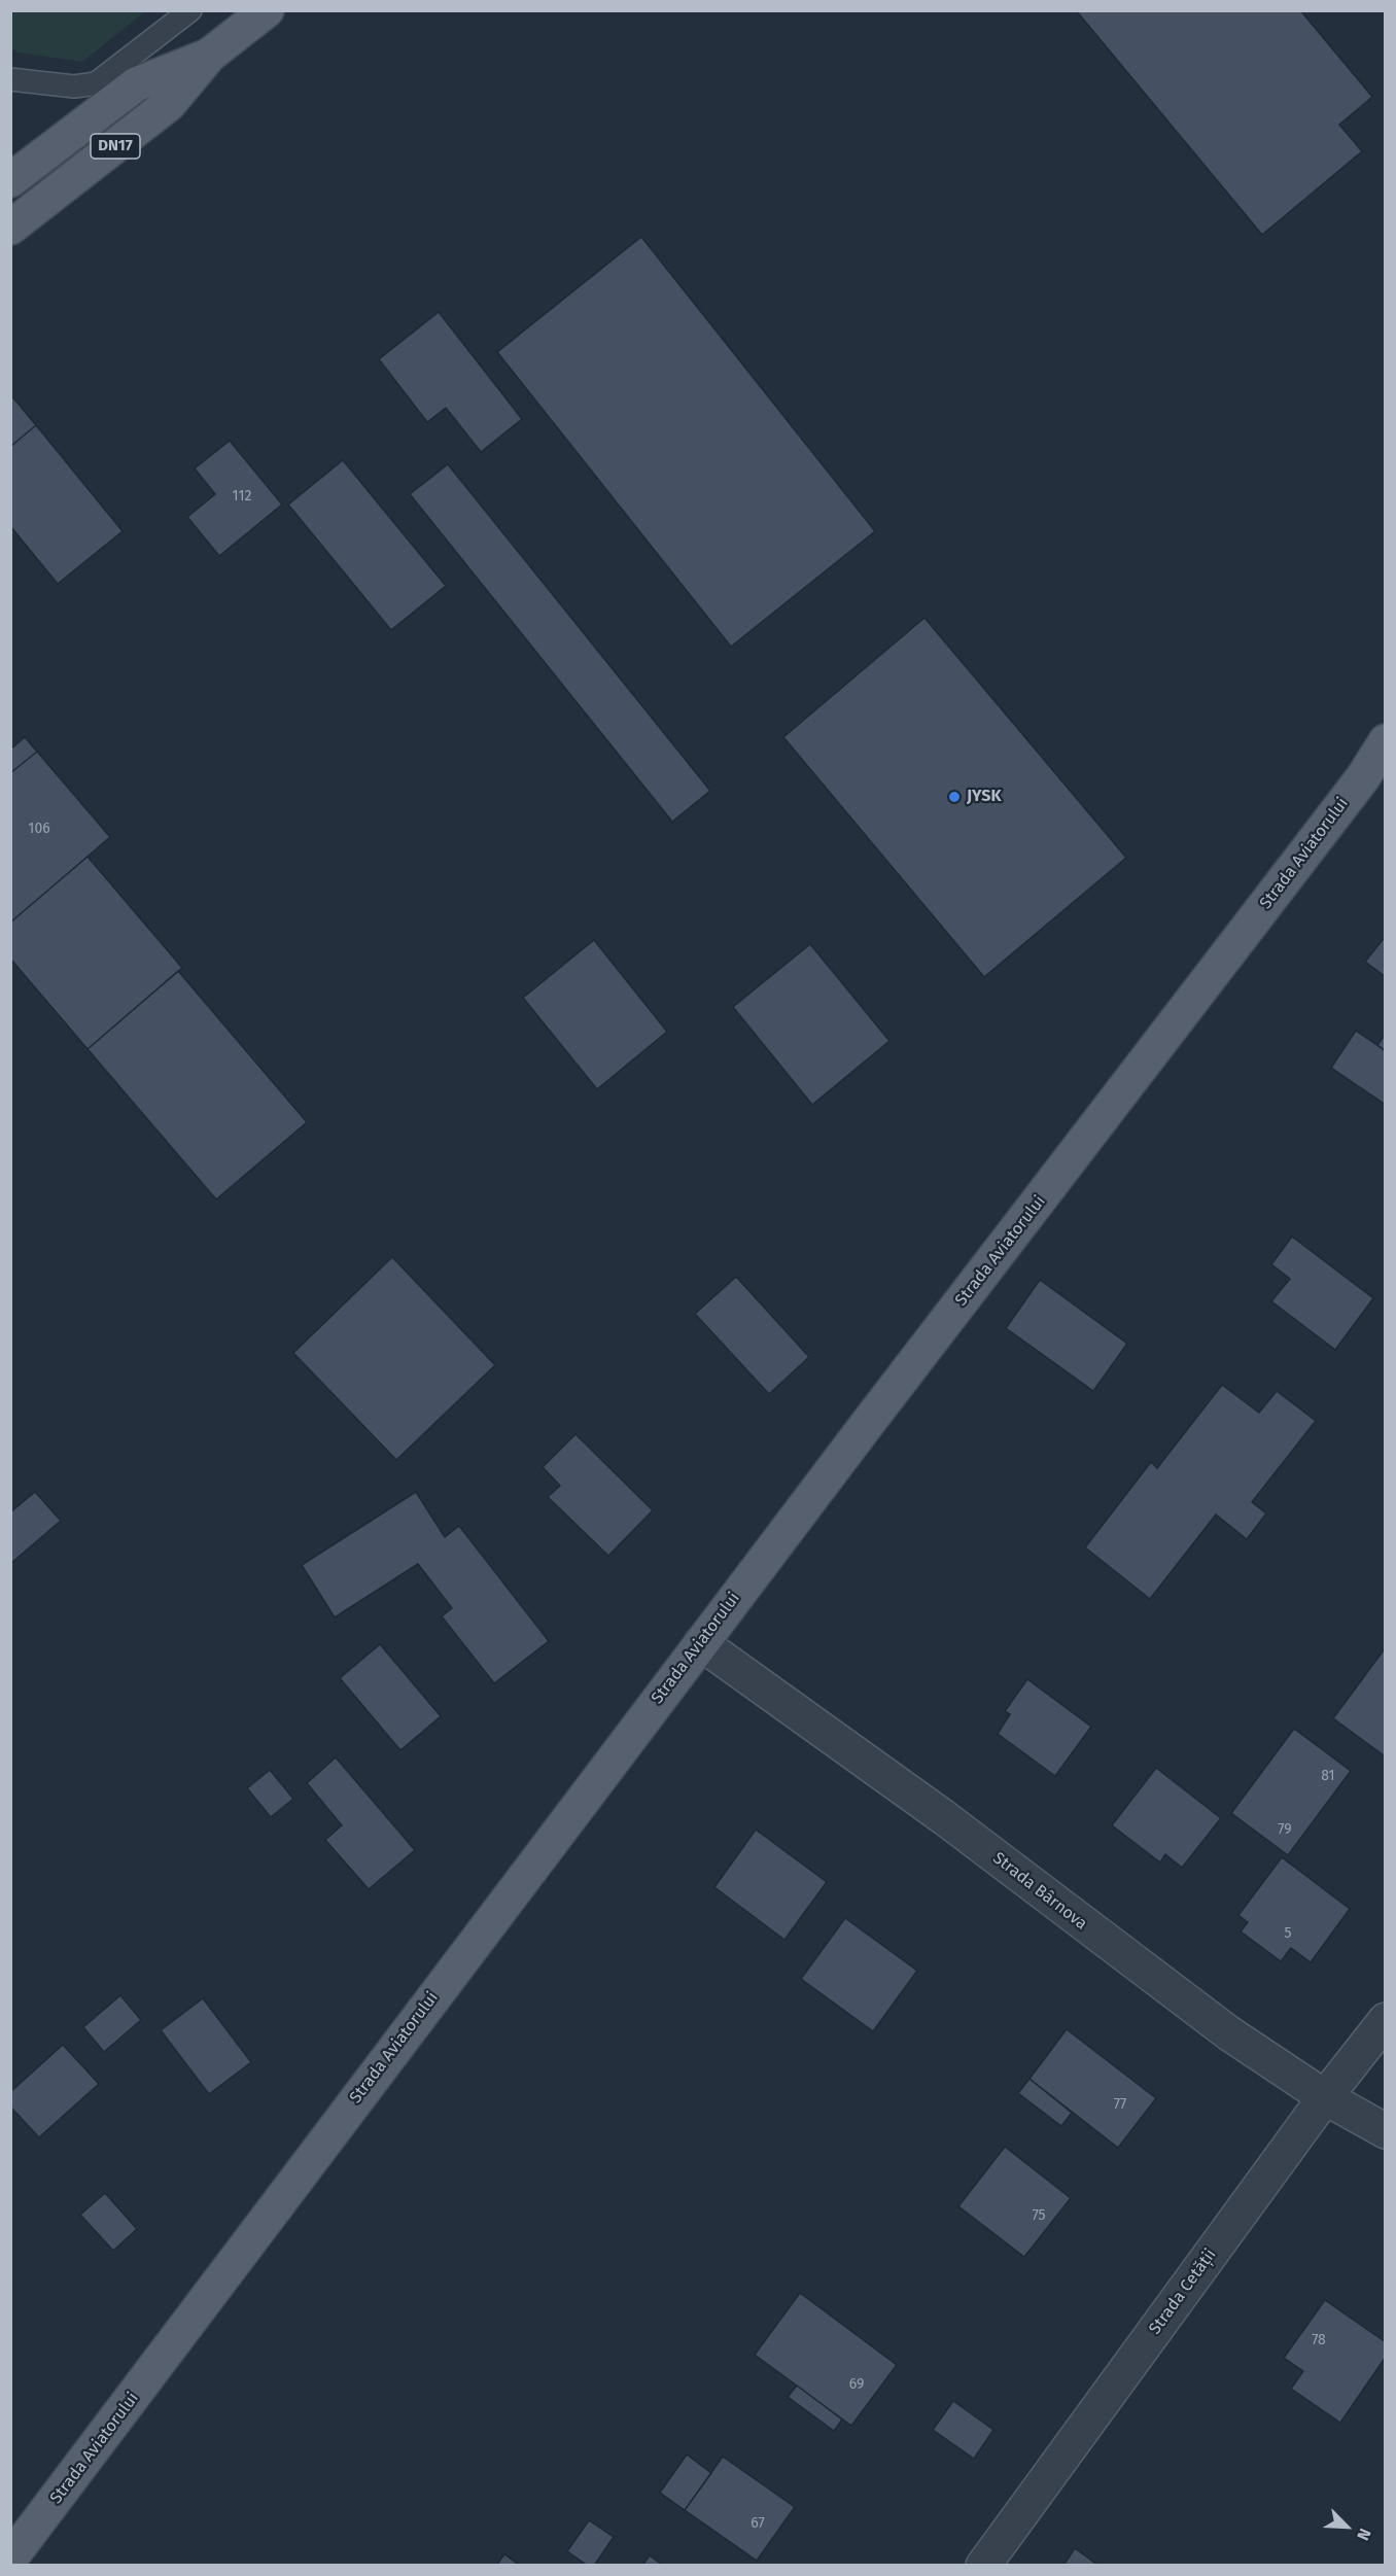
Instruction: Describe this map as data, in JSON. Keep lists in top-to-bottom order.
{
  "streets": {
    "main road": ["DN17", "Strada Aviatorului"],
    "street": ["Strada Bârnova", "Strada Cetății"]
  },
  "crossings": [
    ["Strada Aviatorului", "Strada Bârnova"],
    ["Strada Bârnova", "Strada Cetății"]
  ],
  "places": ["JYSK"],
  "house_numbers": [
    "112",
    "106",
    "81",
    "79",
    "5",
    "77",
    "75",
    "78",
    "69",
    "67"
  ],
  "north": "bottom right"
}
